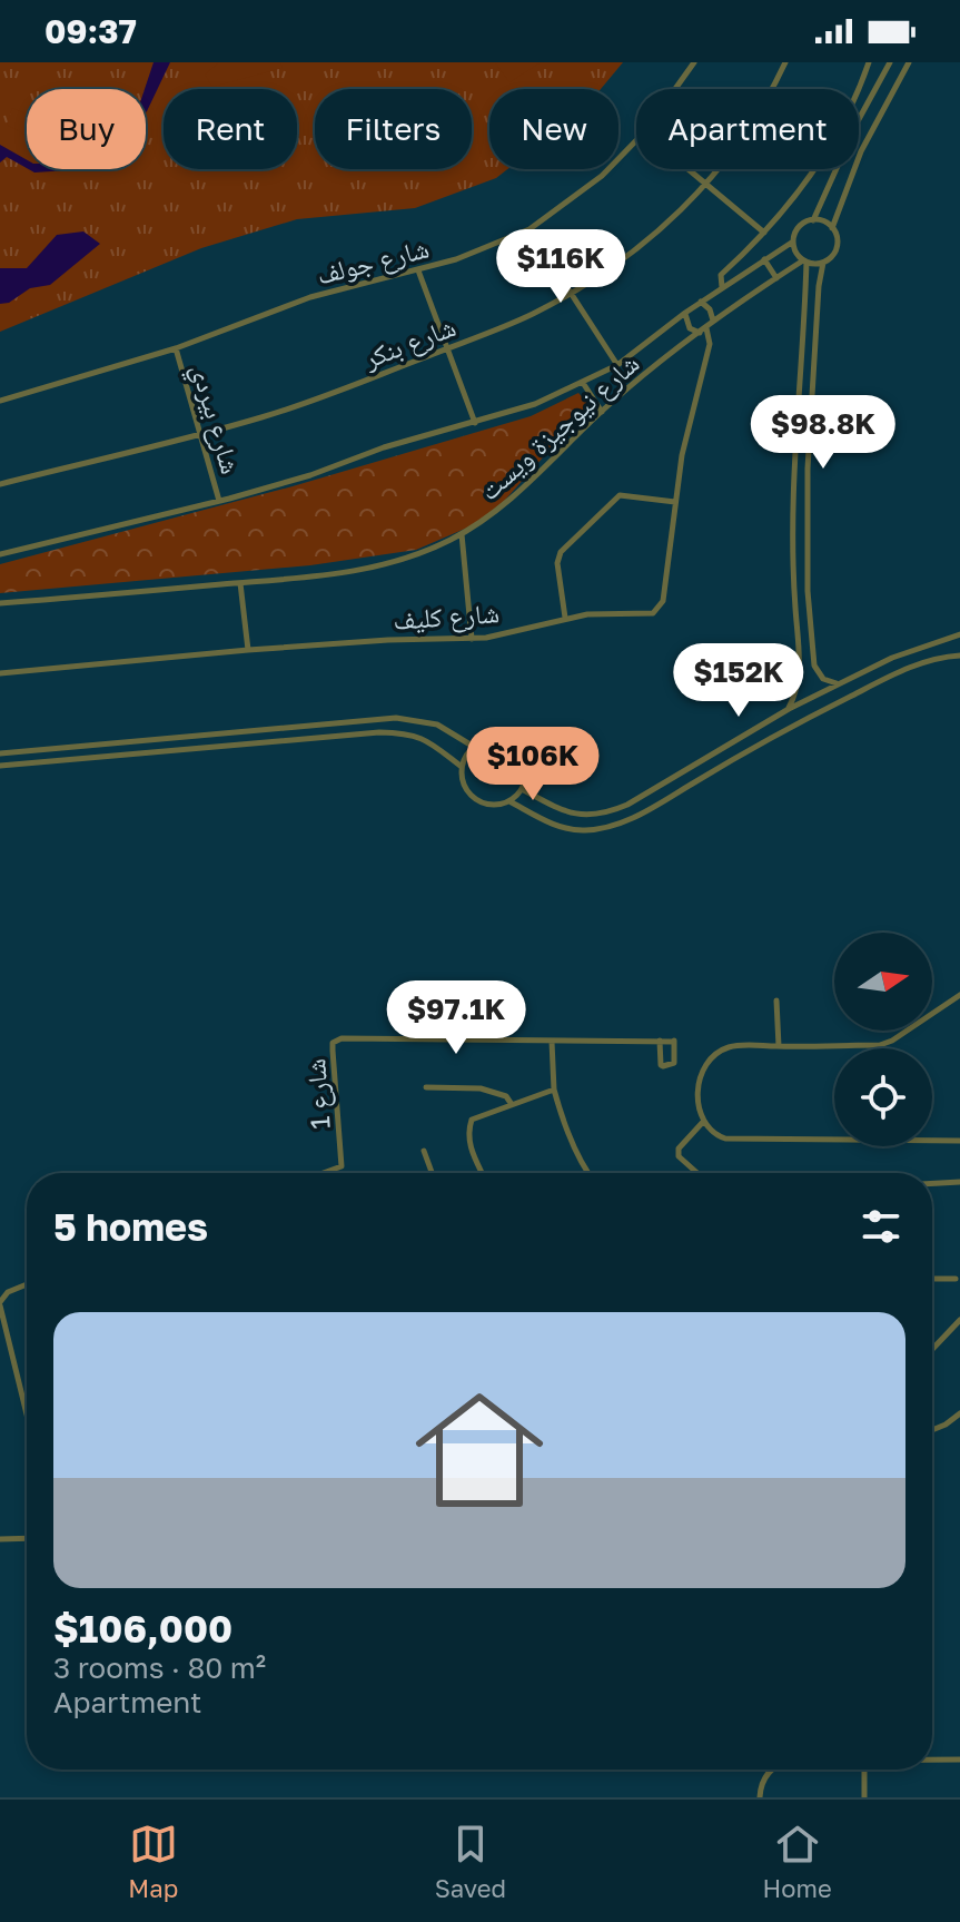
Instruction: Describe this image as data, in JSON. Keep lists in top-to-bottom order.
{
  "streets": {
    "street": [
      "شارع جولف",
      "شارع بنكر",
      "شارع بيردي",
      "شارع نيوجيزة ويست",
      "شارع كليف",
      "شارع 1"
    ]
  },
  "crossings": [
    ["شارع جولف", "شارع بيردي"],
    ["شارع بنكر", "شارع بيردي"],
    ["شارع بيردي", "شارع نيوجيزة ويست"],
    ["شارع نيوجيزة ويست", "شارع كليف"]
  ],
  "north": "right",
  "page": {
    "status": "09:37",
    "chip": [
      "Buy",
      "Rent",
      "Filters",
      "New",
      "Apartment"
    ],
    "price": [
      "$116K",
      "$98.8K",
      "$152K",
      "$106K",
      "$97.1K"
    ],
    "heading": "5 homes",
    "list": [
      {
        "name": "$106,000",
        "note": "3 rooms · 80 m² · Apartment"
      }
    ],
    "tabs": ["Map", "Saved", "Home"]
  }
}
